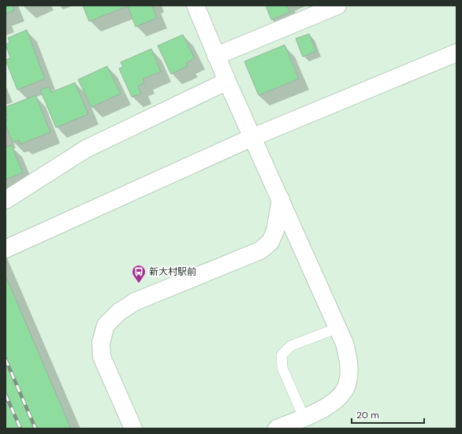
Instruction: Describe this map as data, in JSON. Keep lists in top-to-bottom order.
{
  "places": {
    "bus stop": ["新大村駅前"]
  },
  "scale_bar": "20 m"
}
